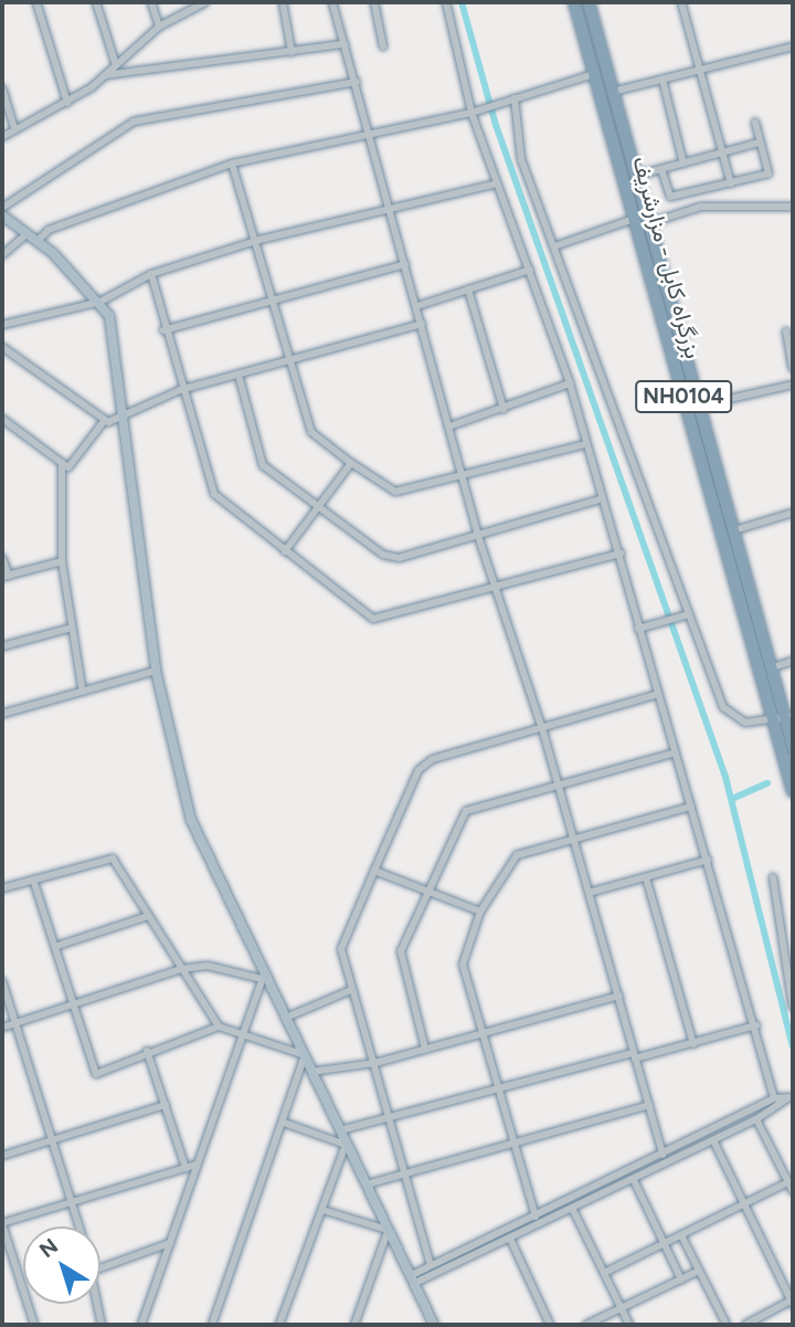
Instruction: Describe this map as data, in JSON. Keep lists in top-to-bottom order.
{
  "streets": {
    "highway": ["بزرگراه کابل - مزارشریف", "NH0104"]
  },
  "north": "top left"
}
